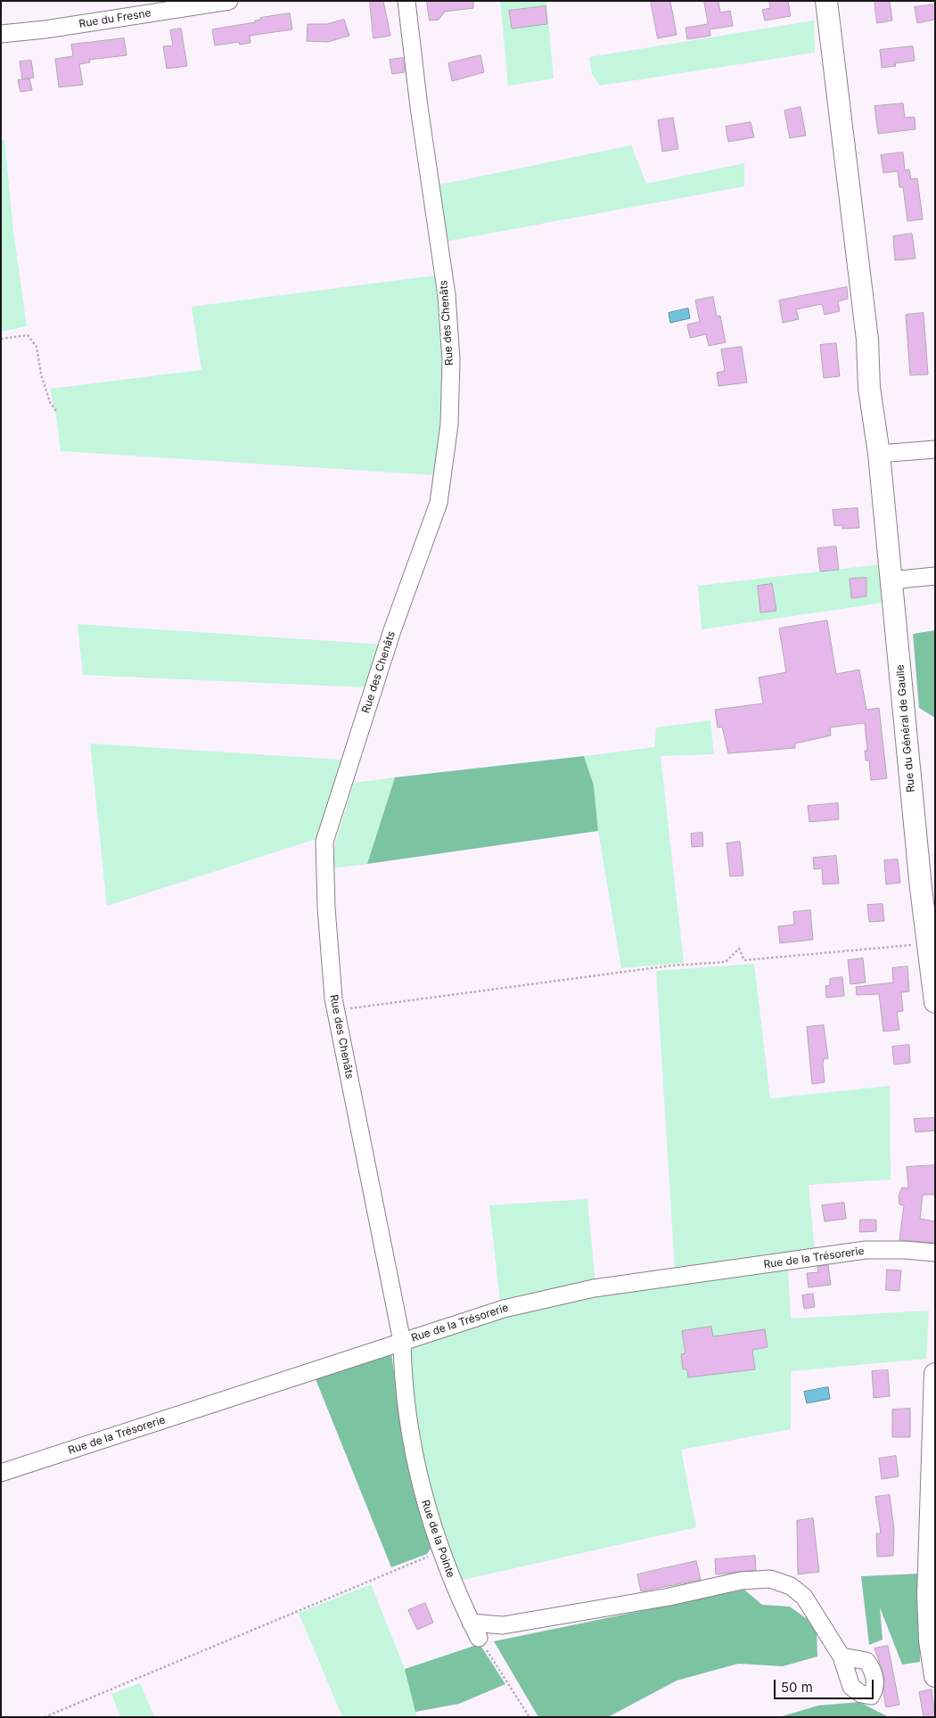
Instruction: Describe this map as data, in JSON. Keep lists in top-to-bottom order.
{
  "streets": {
    "main road": ["Rue du Général de Gaulle"],
    "street": [
      "Rue du Fresne",
      "Rue des Chenâts",
      "Rue de la Trésorerie",
      "Rue de la Pointe"
    ]
  },
  "crossings": [
    ["Rue des Chenâts", "Rue de la Trésorerie"],
    ["Rue des Chenâts", "Rue de la Pointe"],
    ["Rue de la Trésorerie", "Rue de la Pointe"]
  ],
  "scale_bar": "50 m"
}
